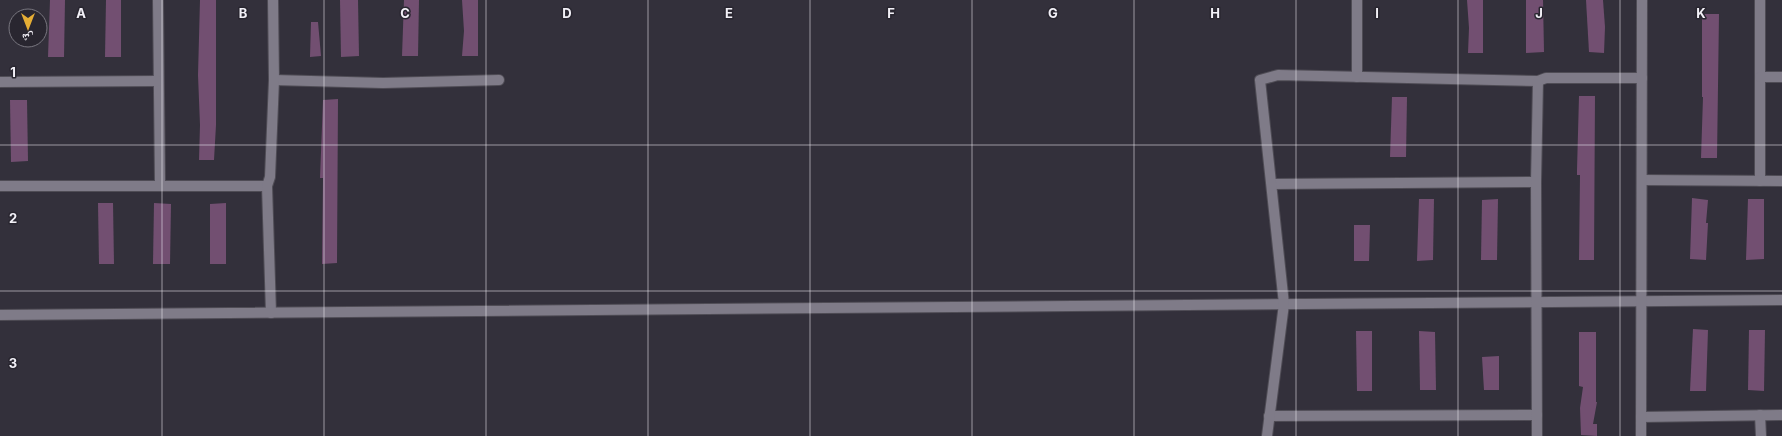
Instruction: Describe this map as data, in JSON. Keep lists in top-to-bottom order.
{
  "north": "bottom",
  "grid": {
    "columns": [
      "A",
      "B",
      "C",
      "D",
      "E",
      "F",
      "G",
      "H",
      "I",
      "J",
      "K"
    ],
    "rows": ["1", "2", "3"]
  }
}
